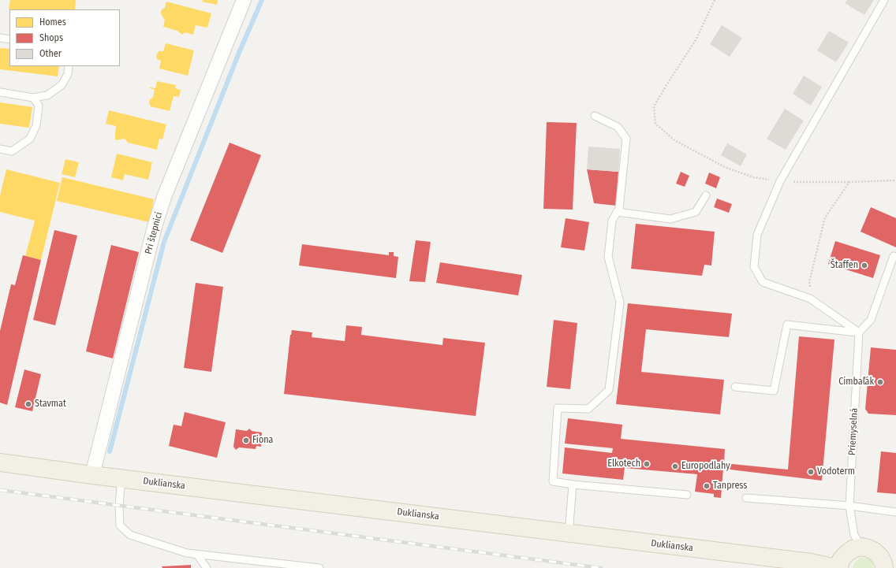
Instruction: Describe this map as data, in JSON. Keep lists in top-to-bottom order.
{
  "streets": {
    "main road": ["Duklianska"],
    "street": ["Pri štepnici"],
    "lane": ["Priemyselná"]
  },
  "crossings": [
    ["Pri štepnici", "Duklianska"]
  ],
  "places": [
    "Štaffen",
    "Cimbaľák",
    "Stavmat",
    "Fiona",
    "Elkotech",
    "Europodlahy",
    "Vodoterm",
    "Tanpress"
  ],
  "legend": ["Homes", "Shops", "Other"]
}
